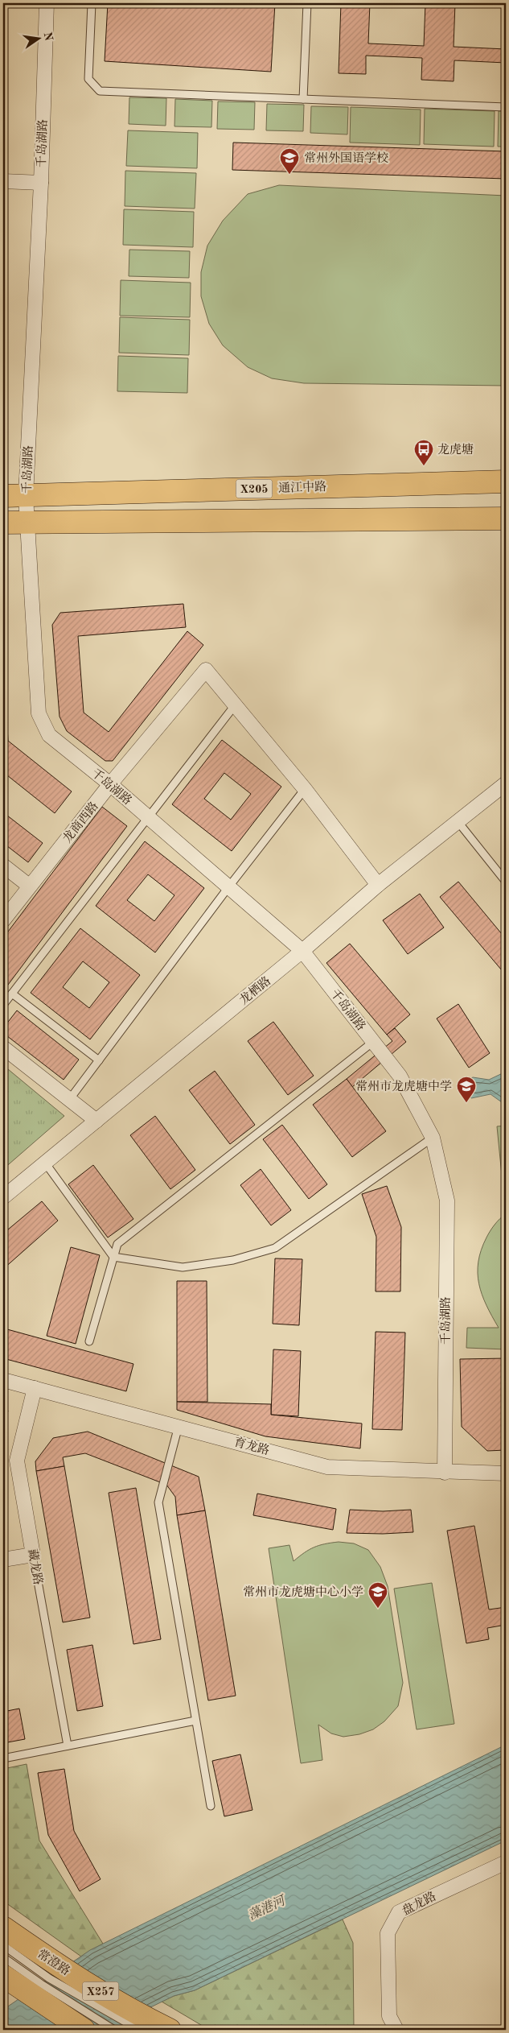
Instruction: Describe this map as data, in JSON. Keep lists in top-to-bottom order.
{
  "streets": {
    "main road": [
      "通江中路",
      "X205",
      "常澄路",
      "X257"
    ],
    "street": [
      "千岛湖路",
      "龙商西路",
      "龙栖路",
      "育龙路",
      "藏龙路",
      "盘龙路"
    ]
  },
  "crossings": [
    ["千岛湖路", "通江中路"],
    ["千岛湖路", "龙商西路"],
    ["千岛湖路", "龙栖路"],
    ["千岛湖路", "育龙路"],
    ["育龙路", "藏龙路"]
  ],
  "water": ["藻港河"],
  "places": {
    "school or university": ["常州外国语学校", "常州市龙虎塘中学", "常州市龙虎塘中心小学"],
    "bus stop": ["龙虎塘"]
  },
  "north": "right"
}
